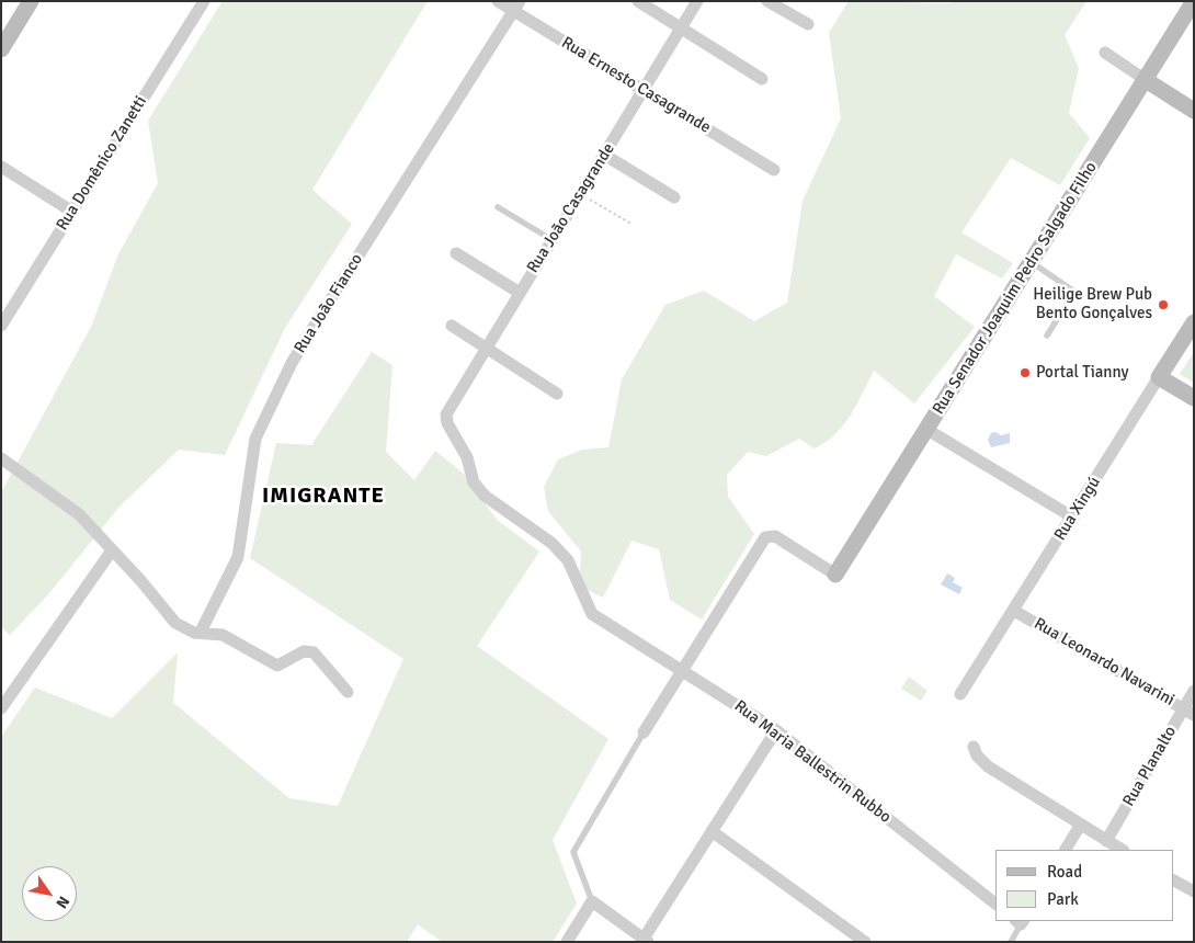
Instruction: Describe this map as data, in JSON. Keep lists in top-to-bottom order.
{
  "streets": {
    "street": [
      "Rua Ernesto Casagrande",
      "Rua Domênico Zanetti",
      "Rua João Casagrande",
      "Rua Senador Joaquim Pedro Salgado Filho",
      "Rua João Fianco",
      "Rua Xingú",
      "Rua Leonardo Navarini",
      "Rua Maria Ballestrin Rubbo",
      "Rua Planalto"
    ]
  },
  "crossings": [
    ["Rua Ernesto Casagrande", "Rua João Casagrande"],
    ["Rua Ernesto Casagrande", "Rua João Fianco"],
    ["Rua João Casagrande", "Rua Maria Ballestrin Rubbo"],
    ["Rua Xingú", "Rua Leonardo Navarini"],
    ["Rua Leonardo Navarini", "Rua Planalto"]
  ],
  "districts": ["IMIGRANTE"],
  "places": ["Heilige Brew Pub Bento Gonçalves", "Portal Tianny"],
  "legend": ["Road", "Park"],
  "north": "bottom right"
}
